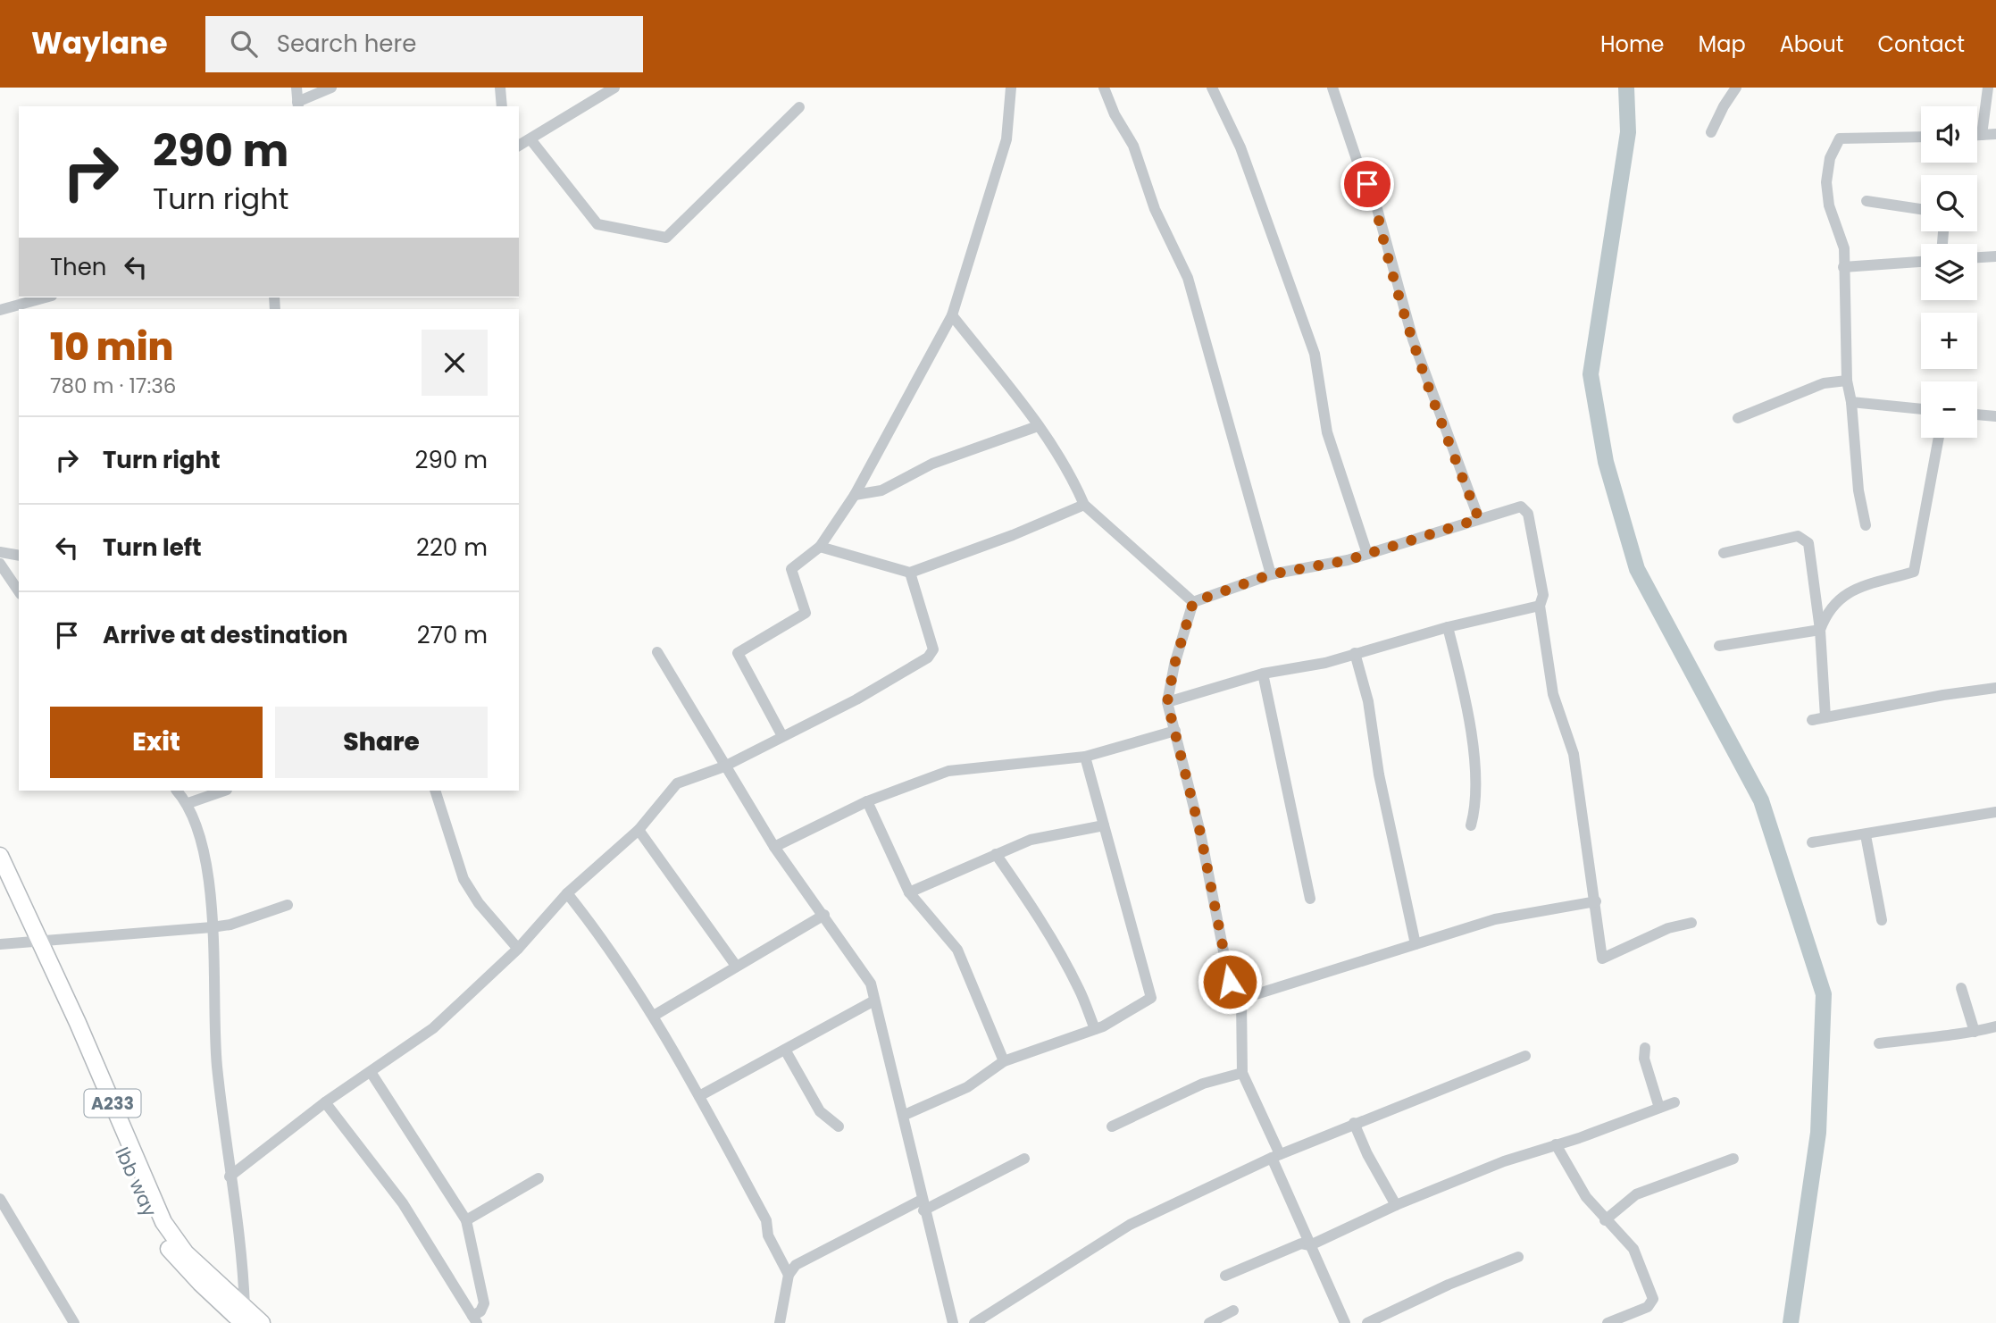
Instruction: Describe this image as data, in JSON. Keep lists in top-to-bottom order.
{
  "streets": {
    "highway": ["A233", "Ibb way"]
  },
  "crossings": [
    ["A233", "Ibb way"]
  ],
  "page": {
    "header": "Waylane",
    "search": "Search here",
    "nav": [
      "Home",
      "Map",
      "About",
      "Contact"
    ],
    "map_buttons": ["+", "−"],
    "turn": ["290 m", "Turn right"],
    "then": "Then",
    "heading": ["10 min", "780 m · 17:36"],
    "list": [
      {
        "name": "Turn right",
        "value": "290 m"
      },
      {
        "name": "Turn left",
        "value": "220 m"
      },
      {
        "name": "Arrive at destination",
        "value": "270 m"
      }
    ],
    "buttons": ["Exit", "Share"]
  }
}
